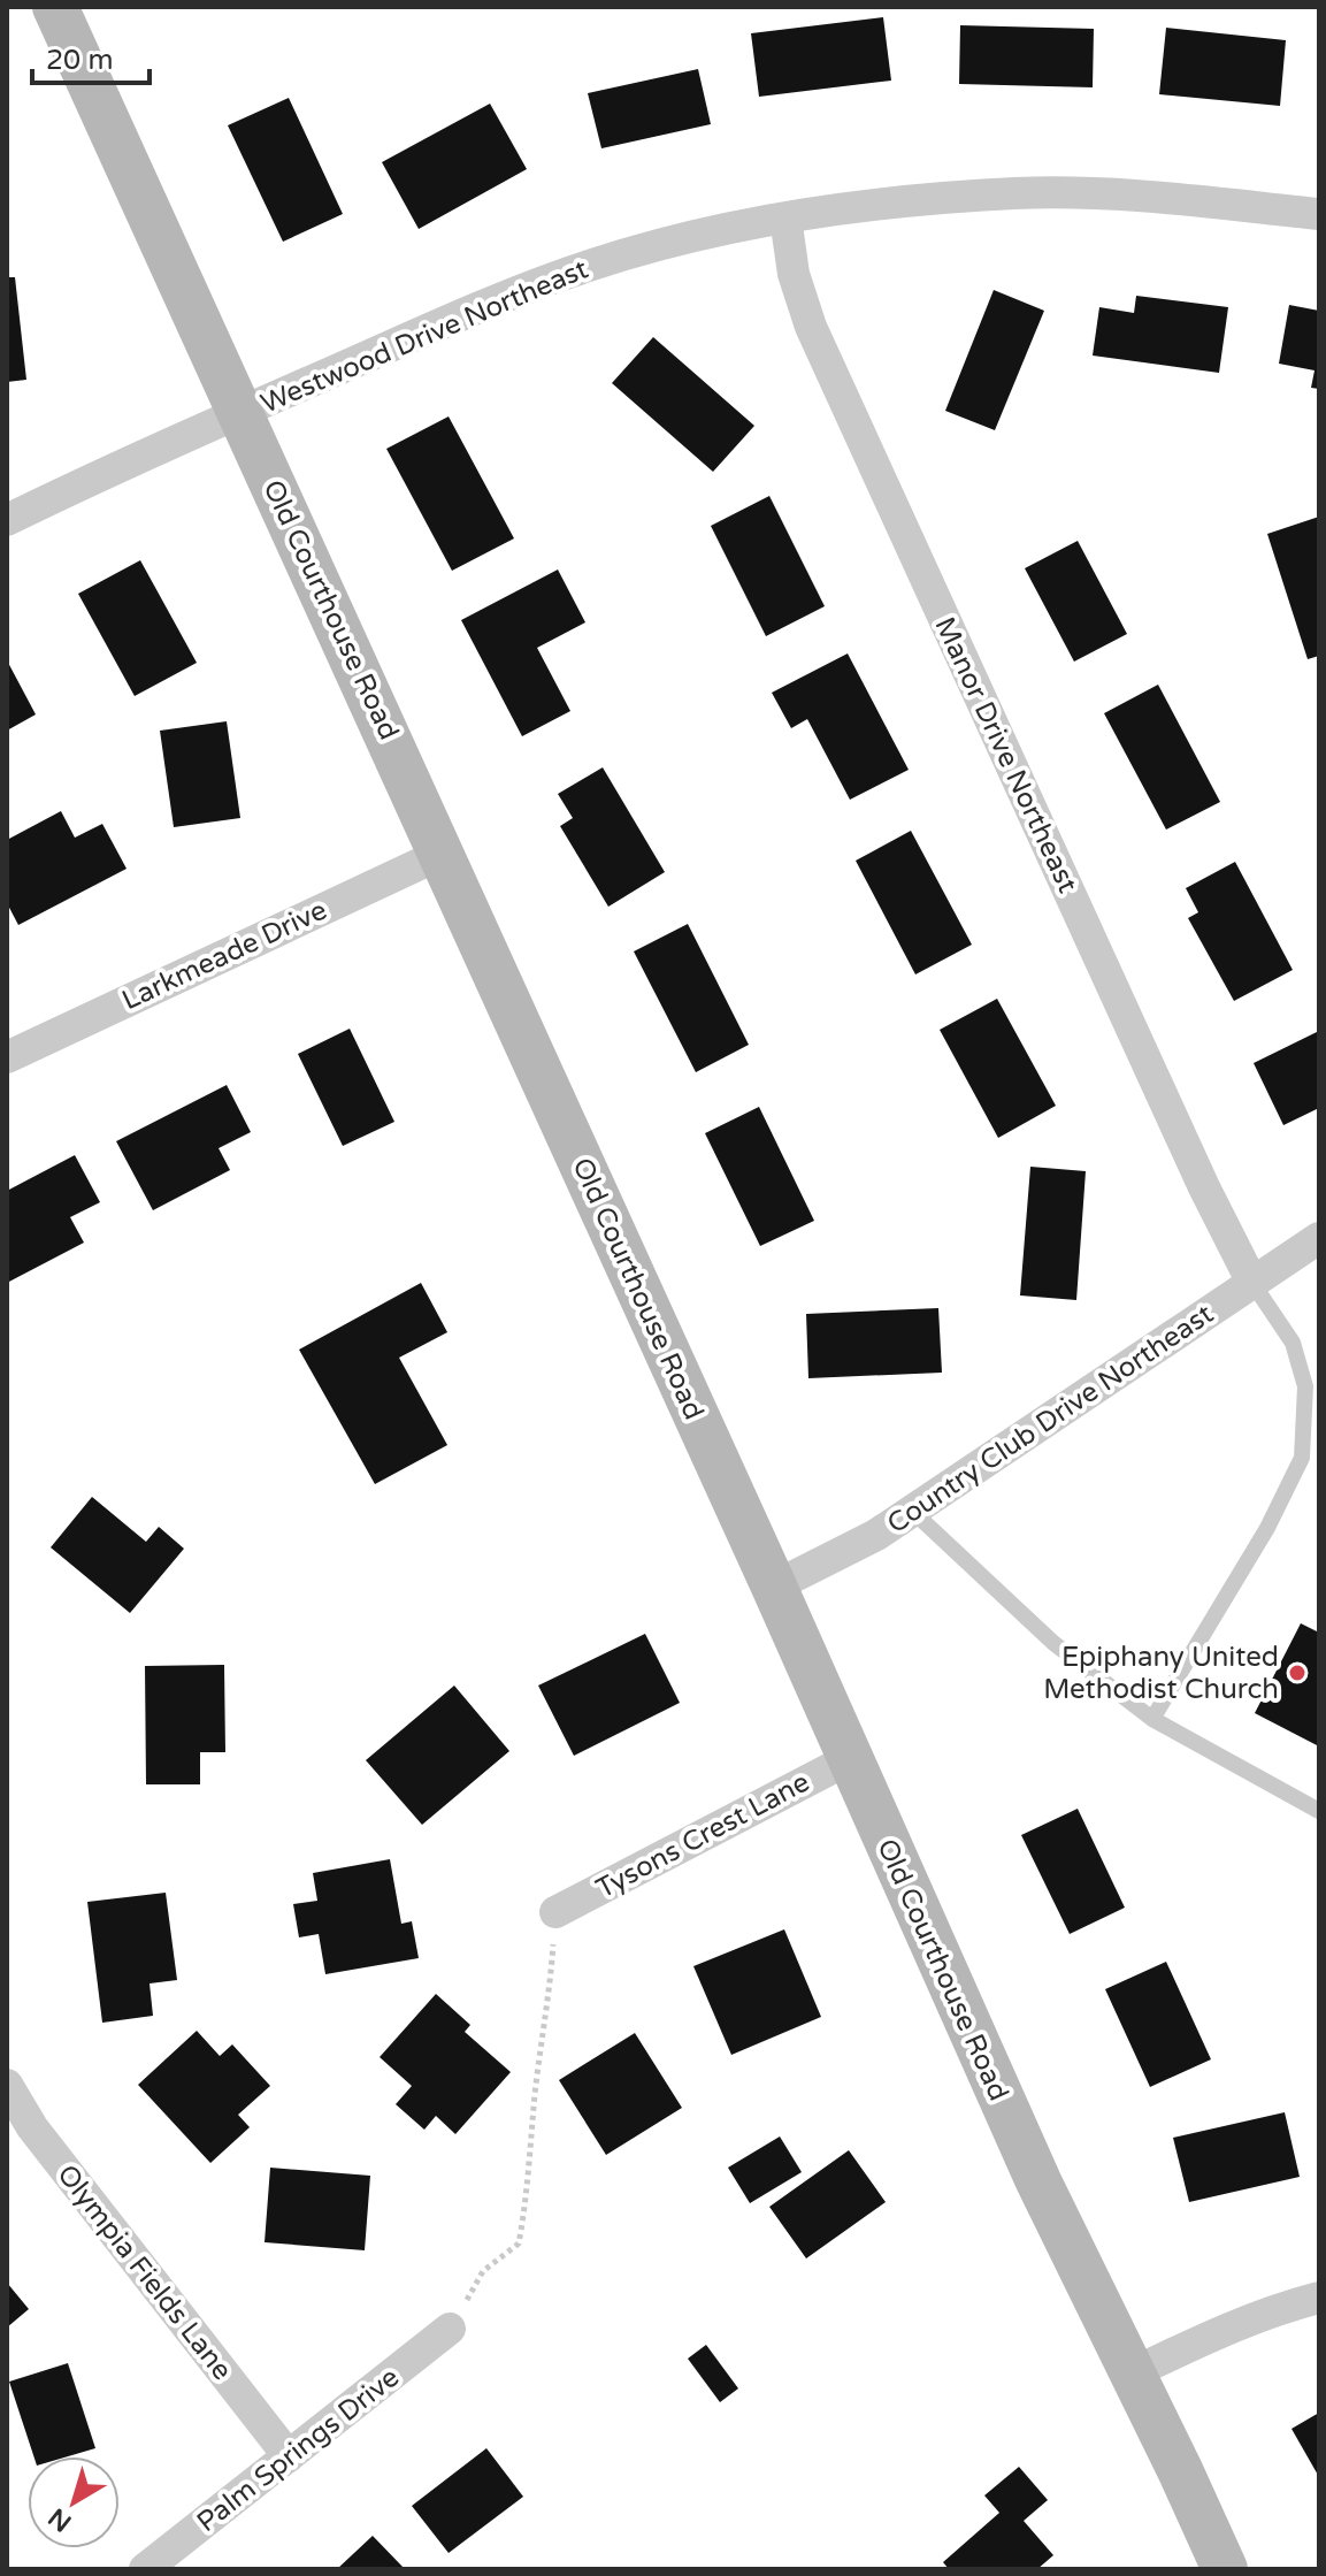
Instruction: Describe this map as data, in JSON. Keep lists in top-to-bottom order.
{
  "streets": {
    "street": [
      "Westwood Drive Northeast",
      "Old Courthouse Road",
      "Manor Drive Northeast",
      "Larkmeade Drive",
      "Country Club Drive Northeast",
      "Tysons Crest Lane",
      "Olympia Fields Lane",
      "Palm Springs Drive"
    ]
  },
  "crossings": [
    ["Westwood Drive Northeast", "Old Courthouse Road"],
    ["Westwood Drive Northeast", "Manor Drive Northeast"],
    ["Old Courthouse Road", "Larkmeade Drive"],
    ["Old Courthouse Road", "Country Club Drive Northeast"],
    ["Old Courthouse Road", "Tysons Crest Lane"],
    ["Manor Drive Northeast", "Country Club Drive Northeast"],
    ["Olympia Fields Lane", "Palm Springs Drive"]
  ],
  "places": ["Epiphany United Methodist Church"],
  "scale_bar": "20 m",
  "north": "bottom left"
}
